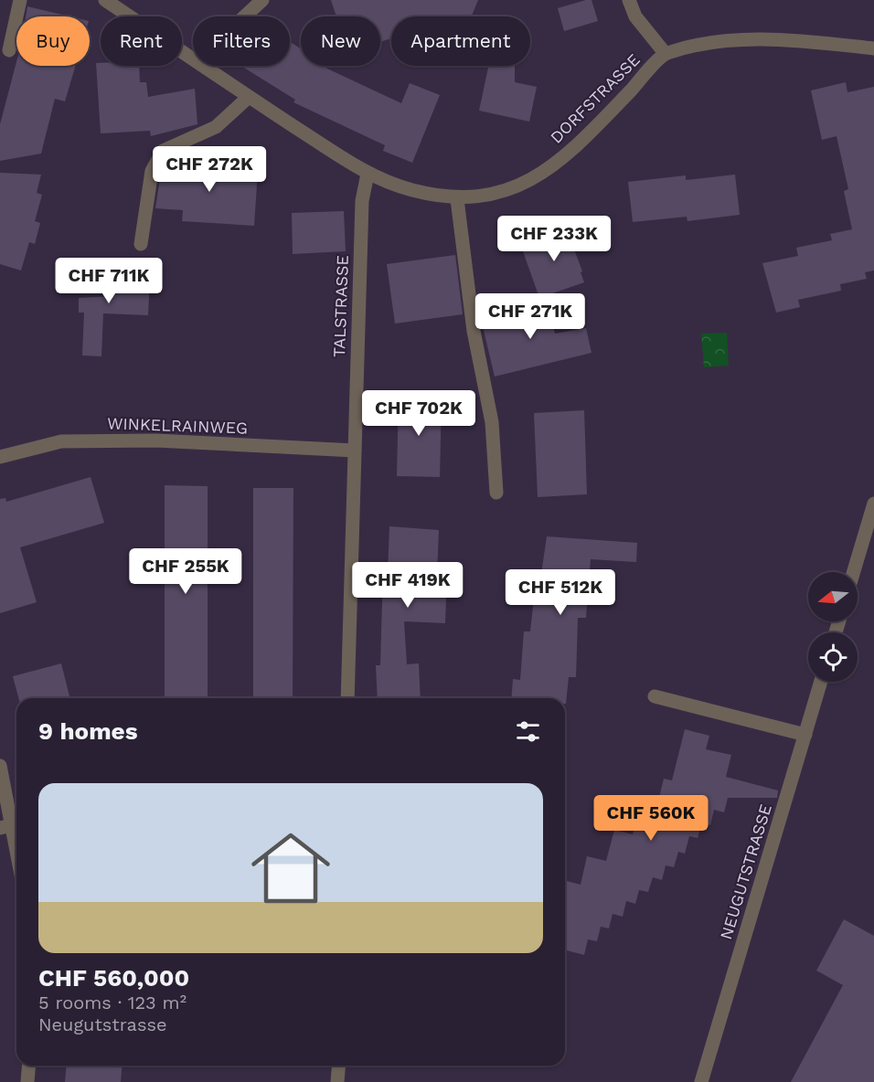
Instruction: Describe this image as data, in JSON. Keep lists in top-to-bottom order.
{
  "streets": {
    "street": [
      "DORFSTRASSE",
      "TALSTRASSE",
      "WINKELRAINWEG",
      "NEUGUTSTRASSE"
    ]
  },
  "crossings": [
    ["DORFSTRASSE", "TALSTRASSE"],
    ["TALSTRASSE", "WINKELRAINWEG"]
  ],
  "north": "left",
  "page": {
    "chip": [
      "Buy",
      "Rent",
      "Filters",
      "New",
      "Apartment"
    ],
    "price": [
      "CHF 272K",
      "CHF 233K",
      "CHF 711K",
      "CHF 271K",
      "CHF 702K",
      "CHF 255K",
      "CHF 419K",
      "CHF 512K",
      "CHF 560K"
    ],
    "heading": "9 homes",
    "list": [
      {
        "name": "CHF 560,000",
        "note": "5 rooms · 123 m² · Neugutstrasse"
      }
    ]
  }
}
